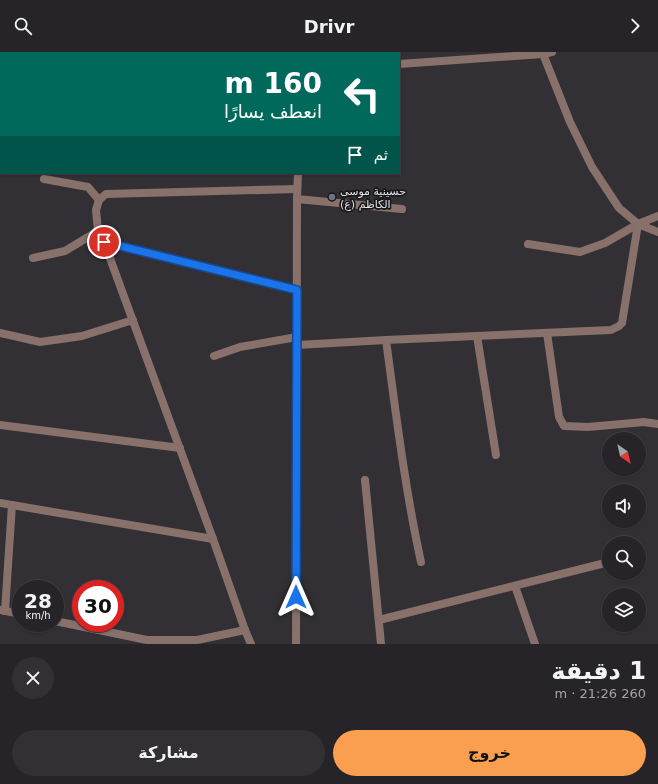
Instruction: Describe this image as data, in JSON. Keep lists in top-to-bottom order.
{
  "places": ["حسينية موسى الكاظم (ع)"],
  "north": "bottom right",
  "page": {
    "header": "Drivr",
    "turn": ["160 m", "انعطف يسارًا"],
    "then": "ثم",
    "speed": "28 km/h",
    "limit": "30",
    "heading": ["1 دقيقة", "260 m · 21:26"],
    "buttons": ["خروج", "مشاركة"]
  }
}
